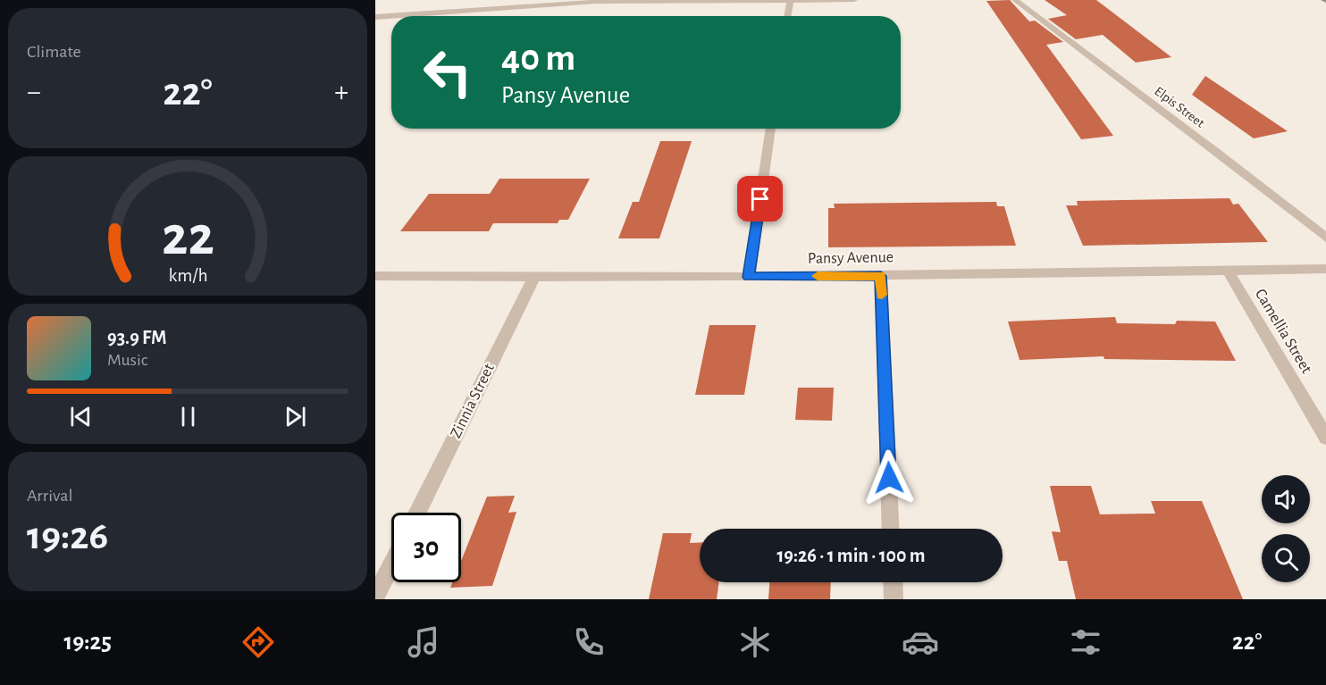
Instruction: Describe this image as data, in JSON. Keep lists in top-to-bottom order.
{
  "streets": {
    "street": [
      "Elpis Street",
      "Pansy Avenue",
      "Camellia Street",
      "Zinnia Street"
    ]
  },
  "crossings": [
    ["Pansy Avenue", "Camellia Street"],
    ["Pansy Avenue", "Zinnia Street"]
  ],
  "page": {
    "tile": [
      "Climate",
      ["Arrival", "19:26"]
    ],
    "turn": ["40 m", "Pansy Avenue"],
    "heat": ["−", "22°", "+"],
    "song": ["93.9 FM", "Music"],
    "limit": "30",
    "trip": "19:26 · 1 min · 100 m",
    "tabs": ["19:25", "22°"],
    "gauge": ["22", "km/h"]
  }
}
